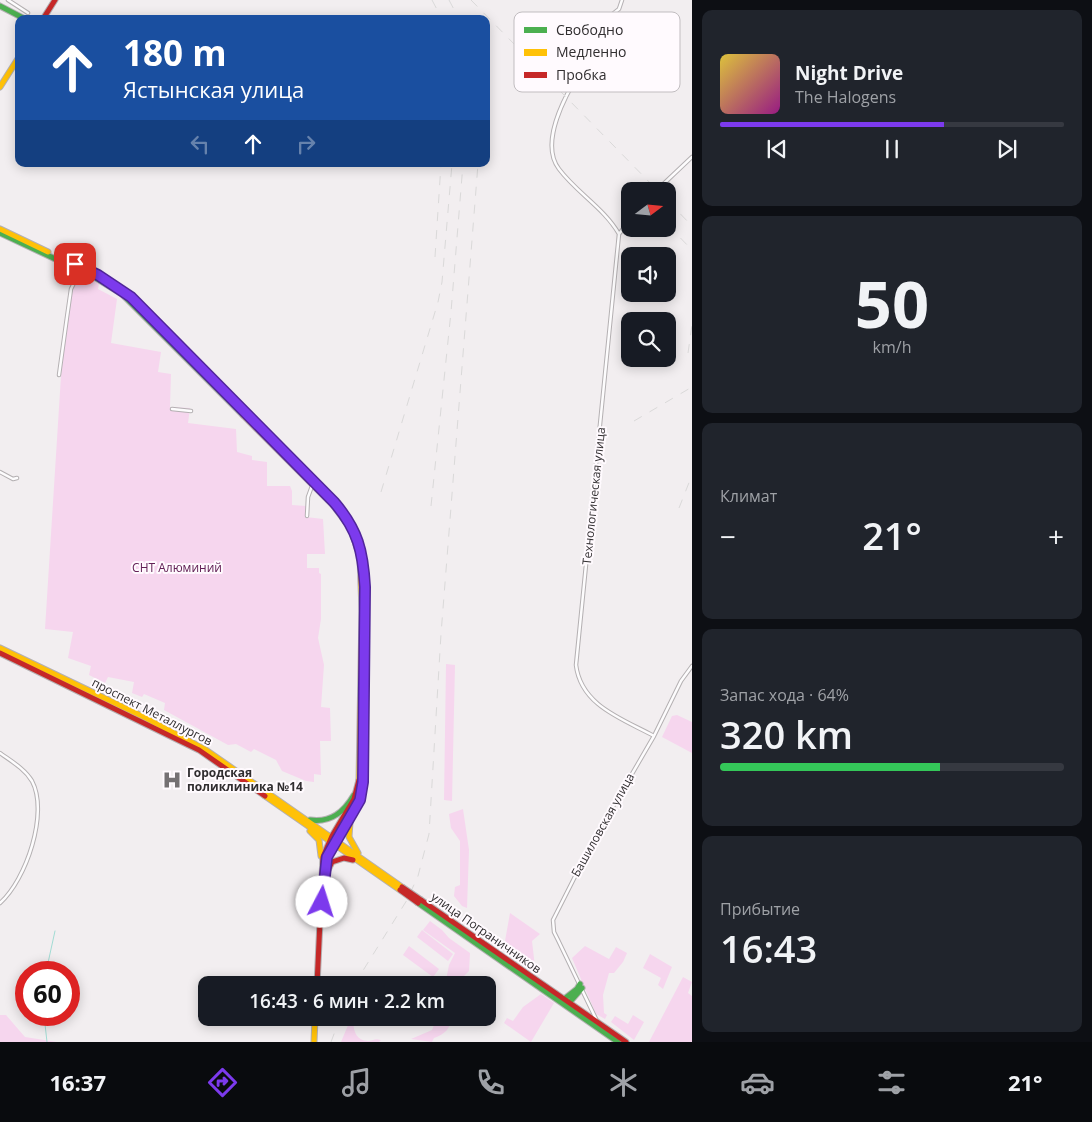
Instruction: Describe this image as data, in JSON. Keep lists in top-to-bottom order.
{
  "streets": {
    "main road": ["проспект Металлургов", "улица Пограничников"],
    "street": ["Технологическая улица", "Башиловская улица"]
  },
  "crossings": [
    ["Технологическая улица", "Башиловская улица"],
    ["проспект Металлургов", "улица Пограничников"]
  ],
  "parks": ["СНТ Алюминий"],
  "places": {
    "hospital": ["Городская поликлиника №14"]
  },
  "legend": ["Свободно", "Медленно", "Пробка"],
  "north": "right",
  "page": {
    "turn": ["180 m", "Ястынская улица"],
    "song": ["Night Drive", "The Halogens"],
    "tile": [
      ["50", "km/h"],
      "Климат",
      ["Запас хода · 64%", "320 km"],
      ["Прибытие", "16:43"]
    ],
    "heat": ["−", "21°", "+"],
    "limit": "60",
    "trip": "16:43 · 6 мин · 2.2 km",
    "tabs": ["16:37", "21°"]
  }
}
